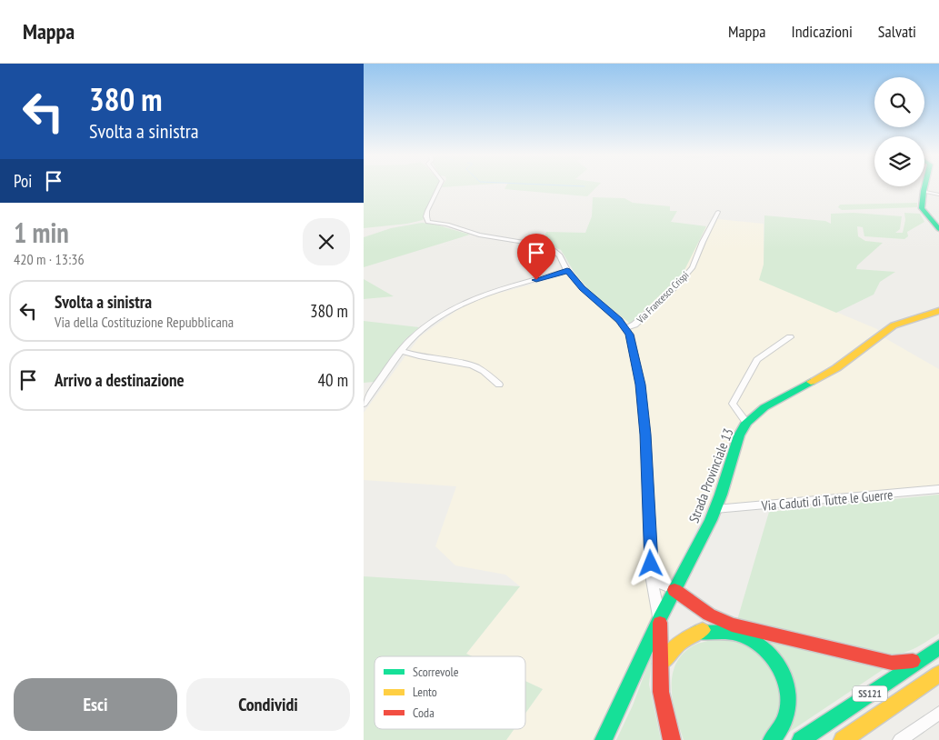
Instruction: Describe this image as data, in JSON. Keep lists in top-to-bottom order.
{
  "streets": {
    "main road": ["Strada Provinciale 13", "SS121"],
    "street": ["Via Francesco Crispi", "Via Caduti di Tutte le Guerre"]
  },
  "crossings": [
    ["Strada Provinciale 13", "Via Caduti di Tutte le Guerre"]
  ],
  "legend": ["Scorrevole", "Lento", "Coda"],
  "page": {
    "header": "Mappa",
    "nav": ["Mappa", "Indicazioni", "Salvati"],
    "turn": ["380 m", "Svolta a sinistra"],
    "then": "Poi",
    "heading": ["1 min", "420 m · 13:36"],
    "list": [
      {
        "name": "Svolta a sinistra",
        "note": "Via della Costituzione Repubblicana",
        "value": "380 m"
      },
      {
        "name": "Arrivo a destinazione",
        "value": "40 m"
      }
    ],
    "buttons": ["Esci", "Condividi"]
  }
}
